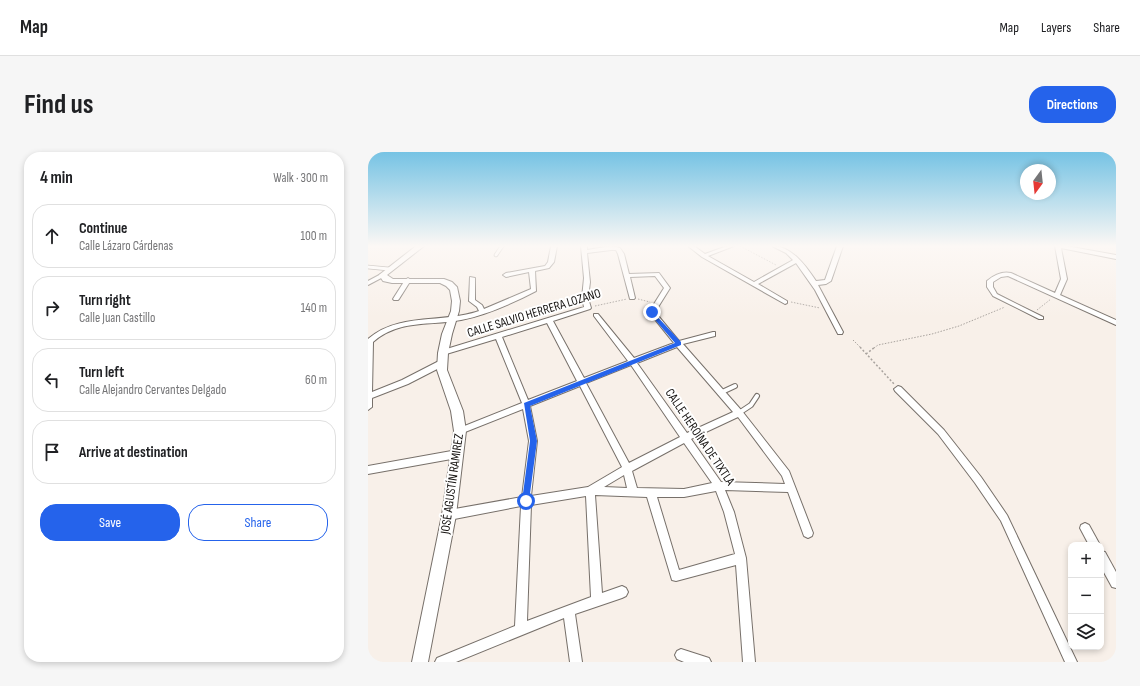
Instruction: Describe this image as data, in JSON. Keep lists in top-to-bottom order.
{
  "streets": {
    "street": ["CALLE SALVIO HERRERA LOZANO", "CALLE HEROÍNA DE TIXTLA", "JOSÉ AGUSTÍN RAMIREZ"]
  },
  "crossings": [
    ["CALLE SALVIO HERRERA LOZANO", "JOSÉ AGUSTÍN RAMIREZ"]
  ],
  "north": "bottom",
  "page": {
    "header": "Map",
    "nav": ["Map", "Layers", "Share"],
    "buttons": [
      "Directions",
      ["Save", "Share"]
    ],
    "title": "Find us",
    "heading": ["4 min", "Walk · 300 m"],
    "list": [
      ["Continue", "Calle Lázaro Cárdenas", "100 m"],
      ["Turn right", "Calle Juan Castillo", "140 m"],
      ["Turn left", "Calle Alejandro Cervantes Delgado", "60 m"],
      "Arrive at destination"
    ],
    "map_buttons": ["+", "−"]
  }
}
